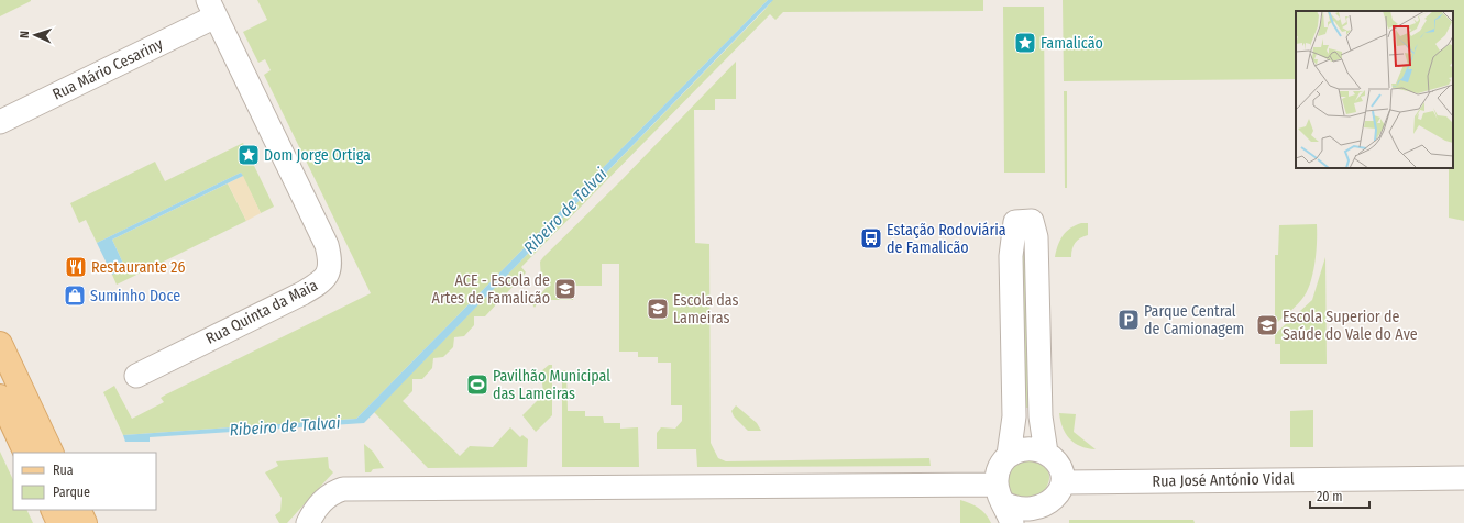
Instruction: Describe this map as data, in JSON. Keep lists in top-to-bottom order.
{
  "streets": {
    "street": ["Rua Mário Cesariny", "Rua Quinta da Maia", "Rua José António Vidal"]
  },
  "crossings": [
    ["Rua Mário Cesariny", "Rua Quinta da Maia"]
  ],
  "water": ["Ribeiro de Talvai"],
  "places": {
    "place": ["Famalicão", "Dom Jorge Ortiga"],
    "bus stop": ["Estação Rodoviária de Famalicão"],
    "restaurant": ["Restaurante 26"],
    "school or university": ["ACE - Escola de Artes de Famalicão", "Escola das Lameiras", "Escola Superior de Saúde do Vale do Ave"],
    "shop": ["Suminho Doce"],
    "parking": ["Parque Central de Camionagem"],
    "sports": ["Pavilhão Municipal das Lameiras"]
  },
  "legend": ["Rua", "Parque"],
  "scale_bar": "20 m",
  "north": "left"
}
